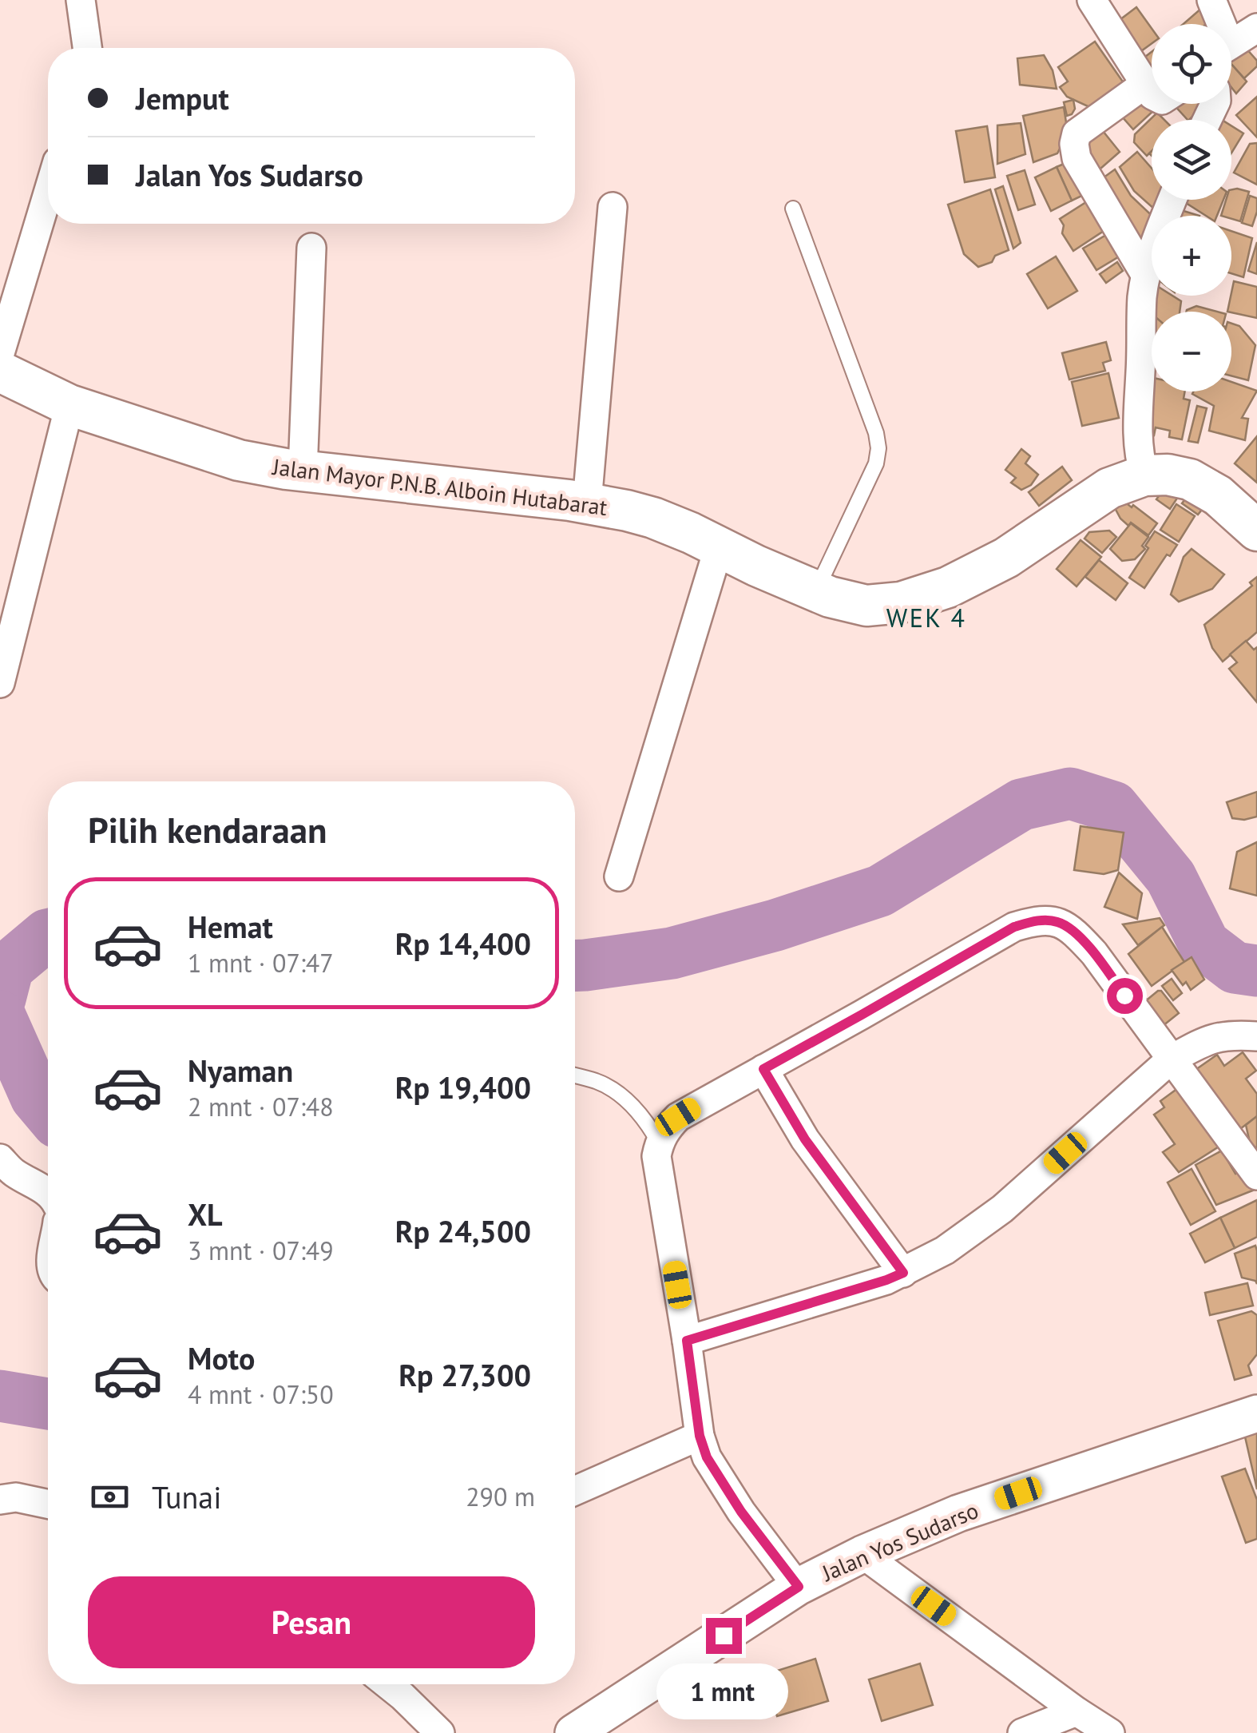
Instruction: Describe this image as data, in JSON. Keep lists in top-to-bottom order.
{
  "streets": {
    "main road": ["Jalan Mayor P.N.B. Alboin Hutabarat"],
    "street": ["Jalan Yos Sudarso"]
  },
  "districts": ["WEK 4"],
  "page": {
    "map_buttons": ["+", "−"],
    "banner": ["Jemput", "Jalan Yos Sudarso"],
    "heading": "Pilih kendaraan",
    "list": [
      {
        "name": "Hemat",
        "note": "1 mnt · 07:47",
        "value": "Rp 14,400"
      },
      {
        "name": "Nyaman",
        "note": "2 mnt · 07:48",
        "value": "Rp 19,400"
      },
      {
        "name": "XL",
        "note": "3 mnt · 07:49",
        "value": "Rp 24,500"
      },
      {
        "name": "Moto",
        "note": "4 mnt · 07:50",
        "value": "Rp 27,300"
      }
    ],
    "pay": ["Tunai", "290 m"],
    "buttons": "Pesan",
    "bubble": "1 mnt"
  }
}
